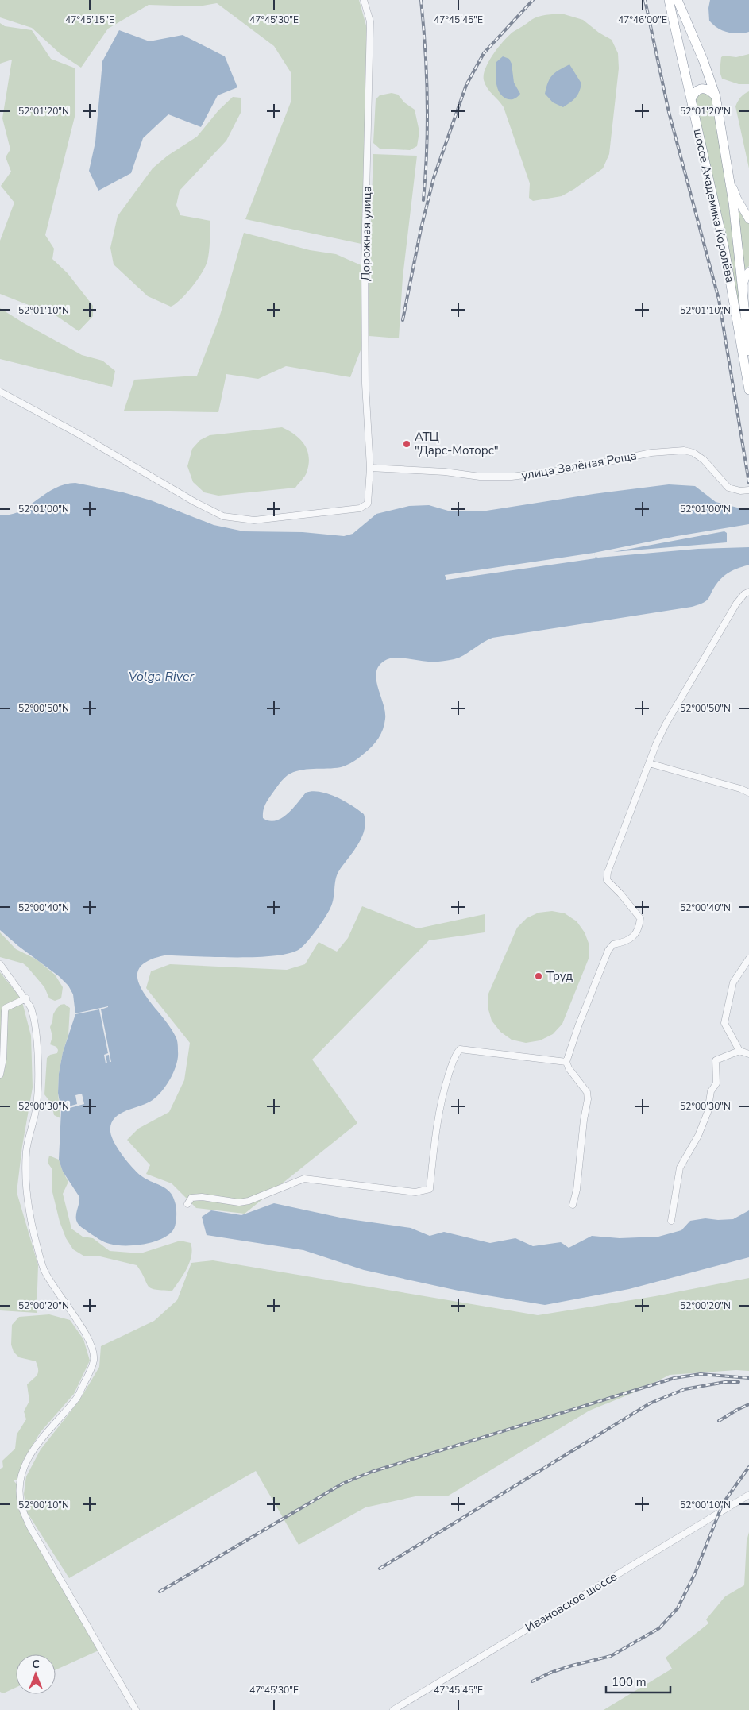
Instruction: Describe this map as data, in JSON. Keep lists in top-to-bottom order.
{
  "streets": {
    "highway": ["шоссе Академика Королёва"],
    "street": ["Дорожная улица", "улица Зелёная Роща", "Ивановское шоссе"]
  },
  "crossings": [
    ["Дорожная улица", "улица Зелёная Роща"]
  ],
  "water": ["Volga River"],
  "places": ["АТЦ \"Дарс-Моторс\"", "Труд"],
  "scale_bar": "100 m",
  "north": "top",
  "coordinates": [
    "47°45'15\"E",
    "47°45'30\"E",
    "47°45'45\"E",
    "47°46'00\"E",
    "52°01'20\"N",
    "52°01'10\"N",
    "52°01'00\"N",
    "52°00'50\"N",
    "52°00'40\"N",
    "52°00'30\"N",
    "52°00'20\"N",
    "52°00'10\"N"
  ]
}
